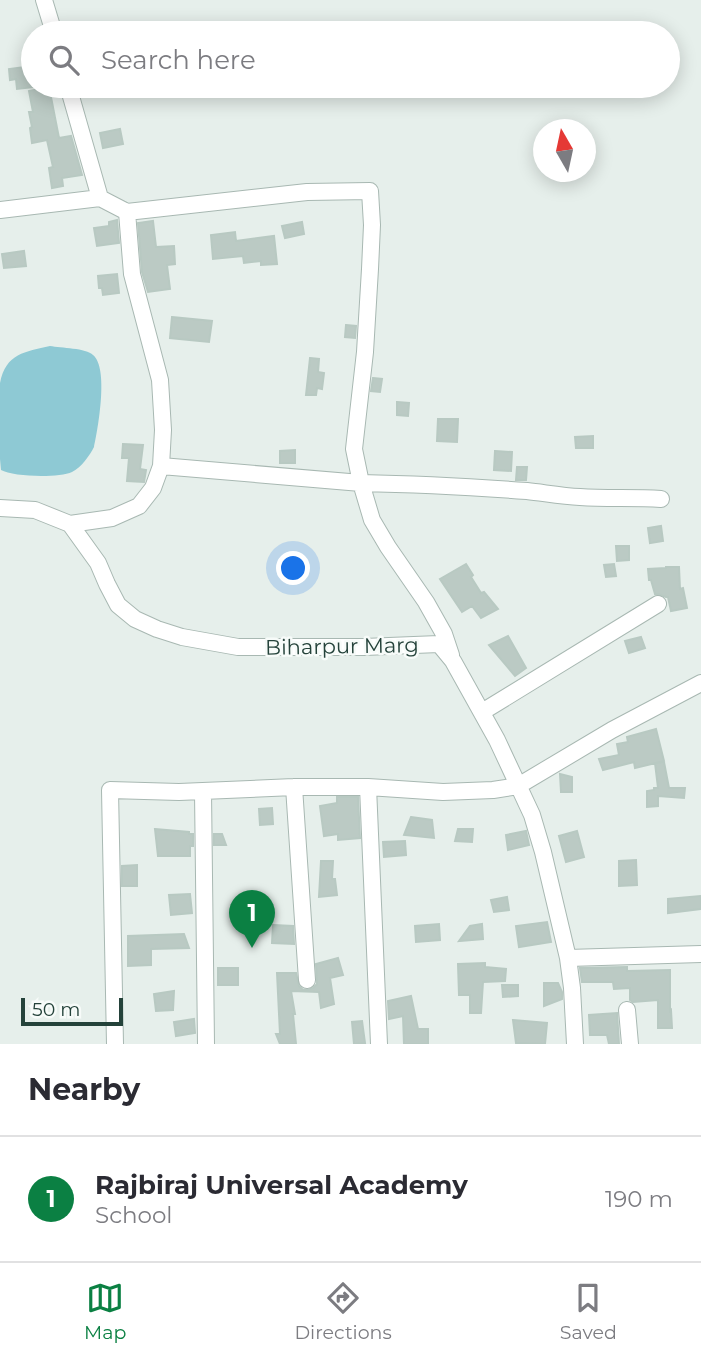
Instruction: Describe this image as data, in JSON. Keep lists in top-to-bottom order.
{
  "streets": {
    "street": ["Biharpur Marg"]
  },
  "scale_bar": "50 m",
  "north": "top",
  "page": {
    "search": "Search here",
    "pins": "1",
    "scale": "50 m",
    "heading": "Nearby",
    "list": [
      {
        "mark": "1",
        "name": "Rajbiraj Universal Academy",
        "note": "School",
        "value": "190 m"
      }
    ],
    "nav": ["Map", "Directions", "Saved"]
  }
}
